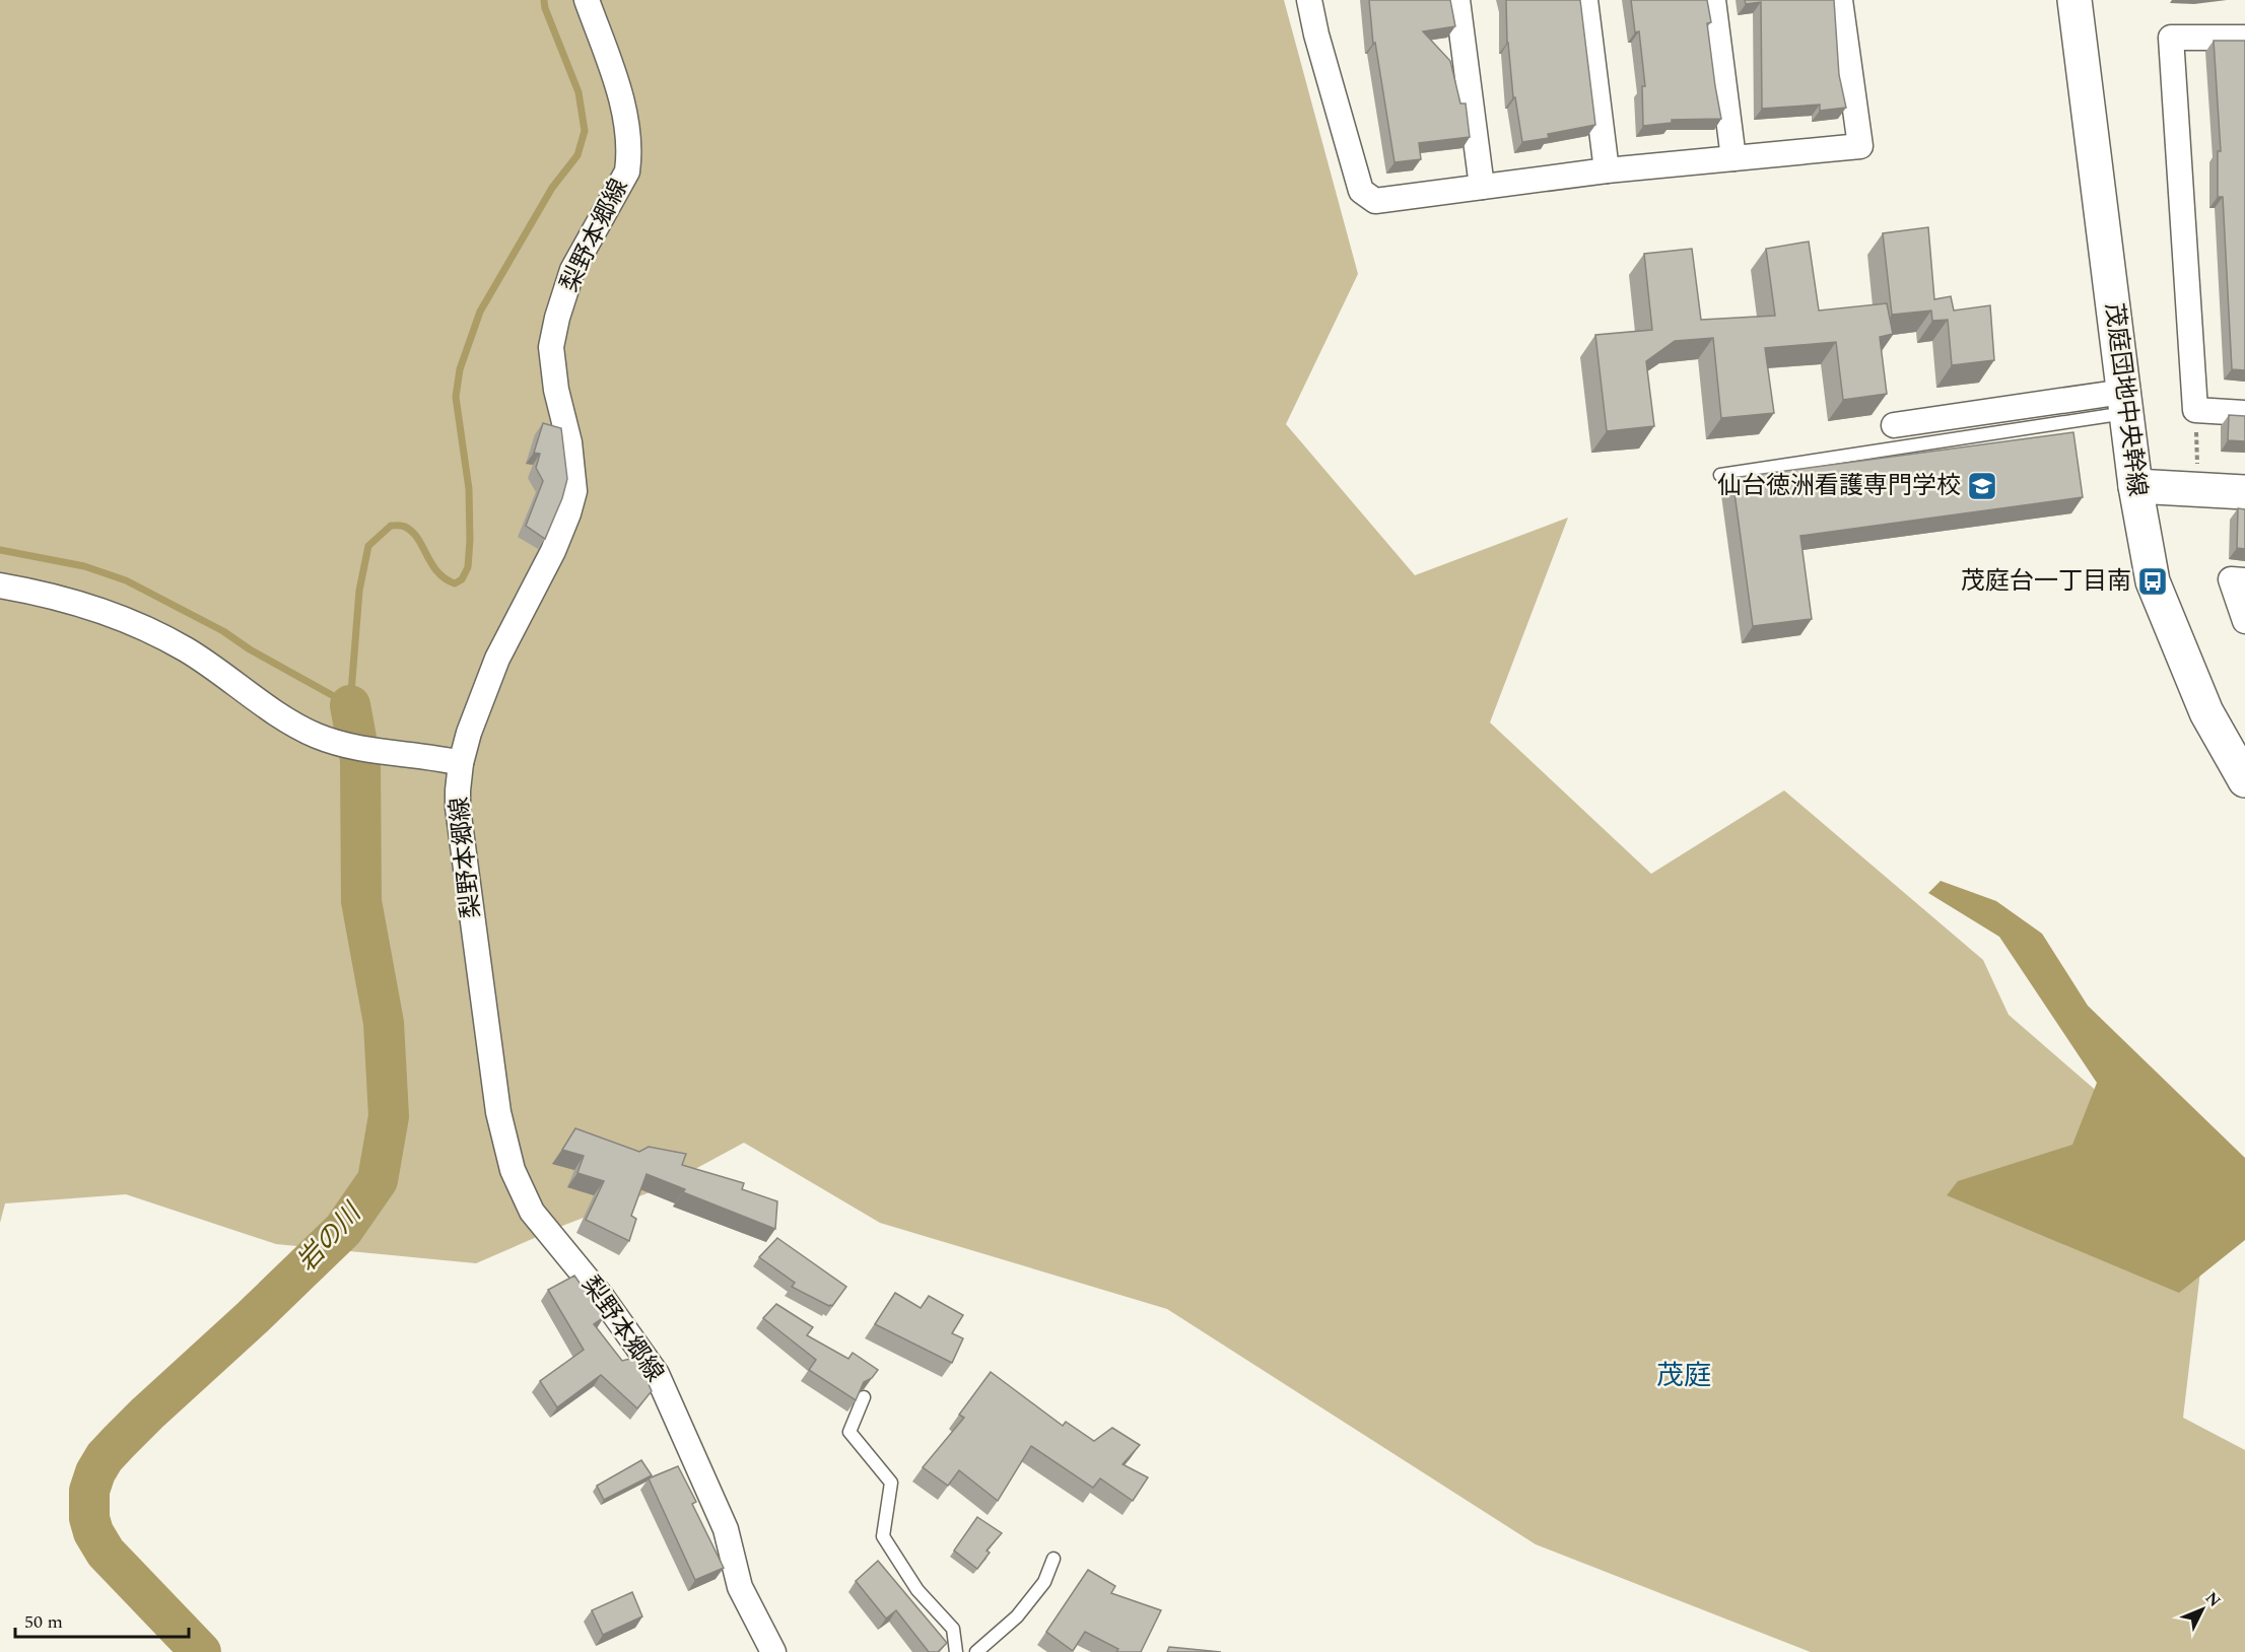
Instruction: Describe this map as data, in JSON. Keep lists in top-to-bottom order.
{
  "streets": {
    "street": ["梨野本郷線", "茂庭団地中央幹線"]
  },
  "districts": ["茂庭"],
  "water": ["岩の川"],
  "places": {
    "school or university": ["仙台徳洲看護専門学校"],
    "bus stop": ["茂庭台一丁目南"]
  },
  "scale_bar": "50 m",
  "north": "top right"
}
